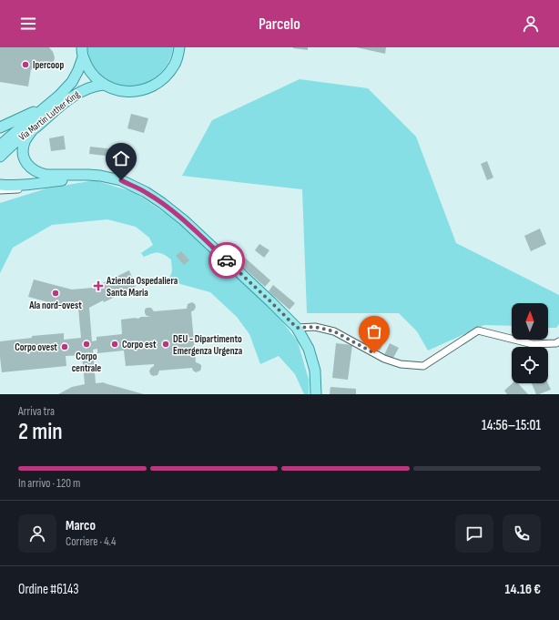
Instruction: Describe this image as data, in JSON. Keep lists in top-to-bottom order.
{
  "streets": {
    "main road": ["Via Martin Luther King"]
  },
  "places": {
    "other": [
      "Ipercoop",
      "Ala nord-ovest",
      "Corpo centrale",
      "Corpo est",
      "DEU - Dipartimento Emergenza Urgenza",
      "Corpo ovest"
    ],
    "health": ["Azienda Ospedaliera Santa Maria"]
  },
  "north": "top",
  "page": {
    "header": "Parcelo",
    "heading": ["2 min", "Arriva tra", "14:56–15:01"],
    "panel": [
      "Marco",
      "Corriere · 4.4",
      "Ordine #6143",
      "14.16 €"
    ],
    "bar": "In arrivo · 120 m"
  }
}
